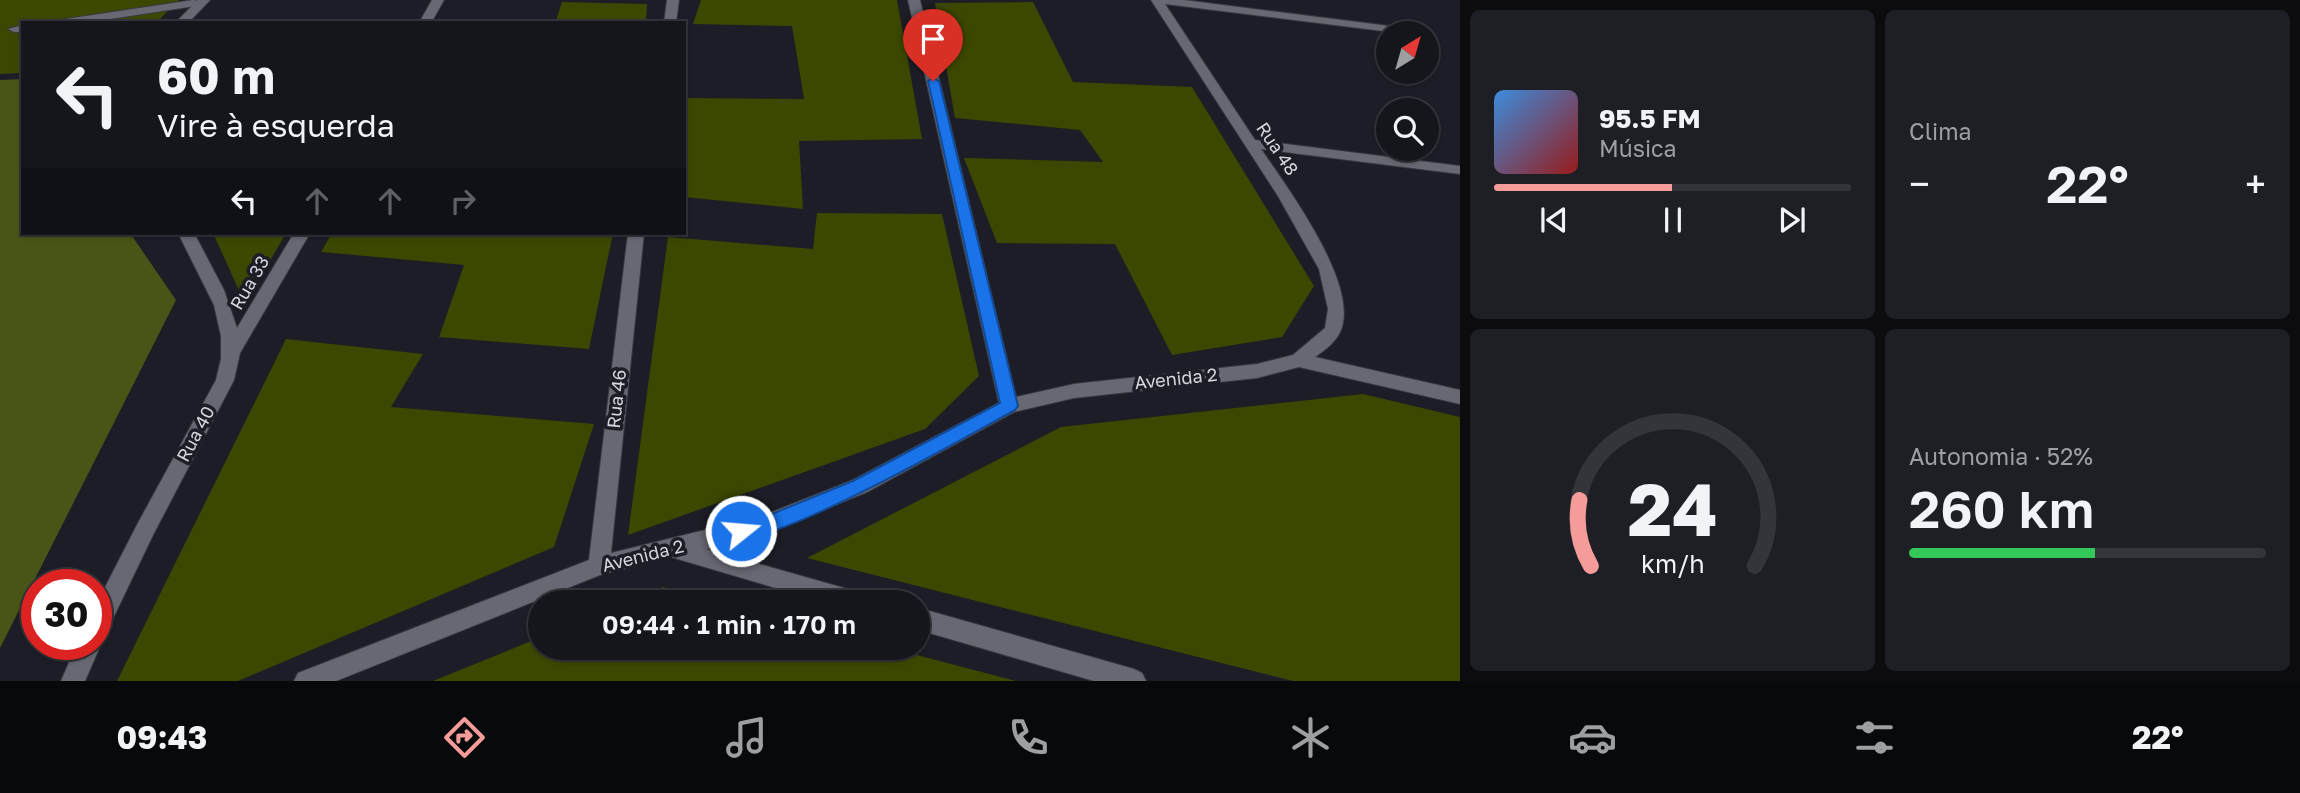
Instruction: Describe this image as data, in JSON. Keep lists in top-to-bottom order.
{
  "streets": {
    "street": [
      "Rua 48",
      "Rua 33",
      "Avenida 2",
      "Rua 46",
      "Rua 40"
    ]
  },
  "crossings": [
    ["Rua 48", "Avenida 2"],
    ["Rua 33", "Rua 40"],
    ["Avenida 2", "Rua 46"]
  ],
  "north": "top right",
  "page": {
    "tile": [
      "Clima",
      ["Autonomia · 52%", "260 km"]
    ],
    "turn": ["60 m", "Vire à esquerda"],
    "song": ["95.5 FM", "Música"],
    "heat": ["−", "22°", "+"],
    "limit": "30",
    "trip": "09:44 · 1 min · 170 m",
    "tabs": ["09:43", "22°"],
    "gauge": ["24", "km/h"]
  }
}
